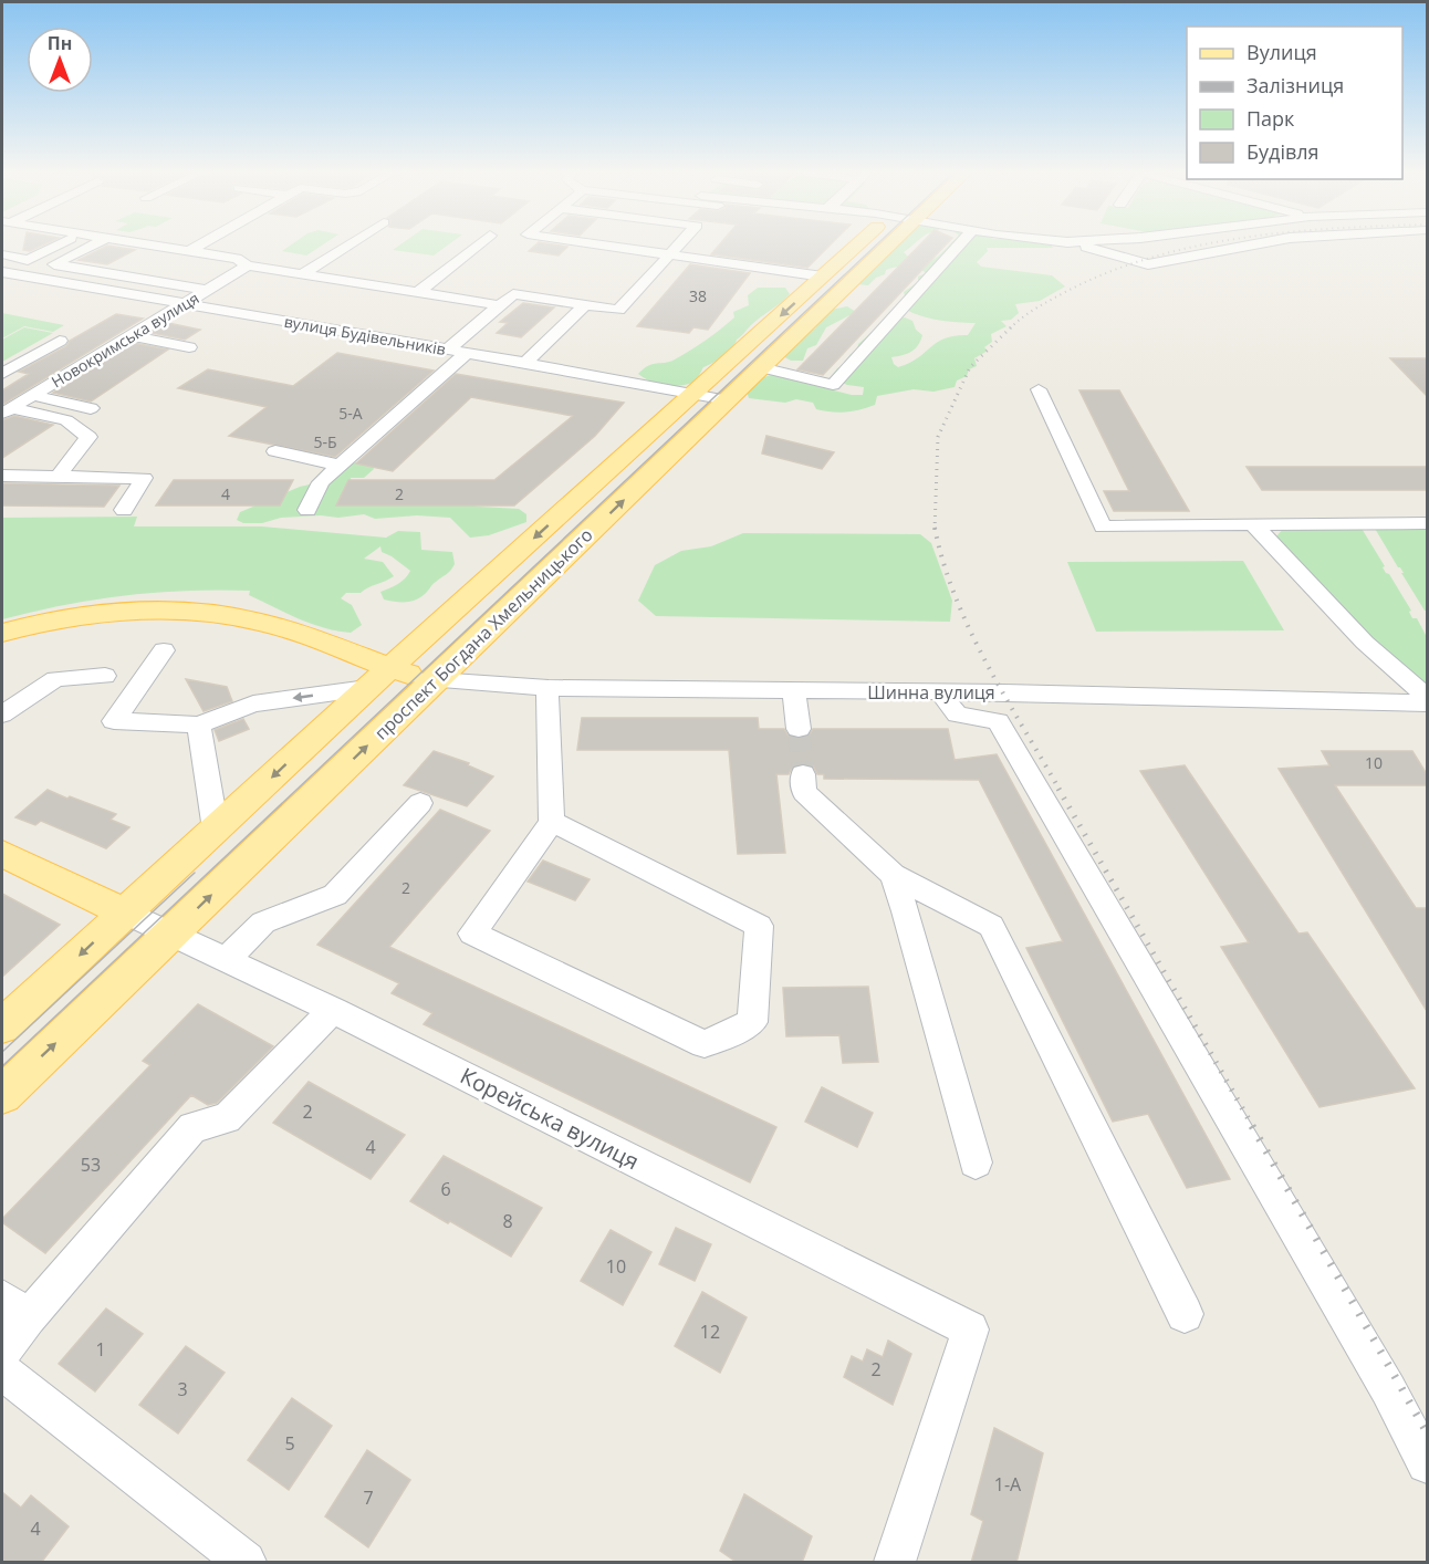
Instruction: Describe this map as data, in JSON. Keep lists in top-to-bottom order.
{
  "streets": {
    "main road": ["проспект Богдана Хмельницького"],
    "street": [
      "вулиця Будівельників",
      "Новокримська вулиця",
      "Шинна вулиця",
      "Корейська вулиця"
    ]
  },
  "crossings": [
    ["вулиця Будівельників", "Новокримська вулиця"],
    ["вулиця Будівельників", "проспект Богдана Хмельницького"],
    ["проспект Богдана Хмельницького", "Шинна вулиця"],
    ["проспект Богдана Хмельницького", "Корейська вулиця"]
  ],
  "house_numbers": [
    "38",
    "5-А",
    "5-Б",
    "4",
    "2",
    "10",
    "2",
    "2",
    "4",
    "53",
    "6",
    "8",
    "10",
    "12",
    "1",
    "2",
    "3",
    "5",
    "1-А",
    "7",
    "4"
  ],
  "legend": [
    "Вулиця",
    "Залізниця",
    "Парк",
    "Будівля"
  ],
  "north": "top"
}
